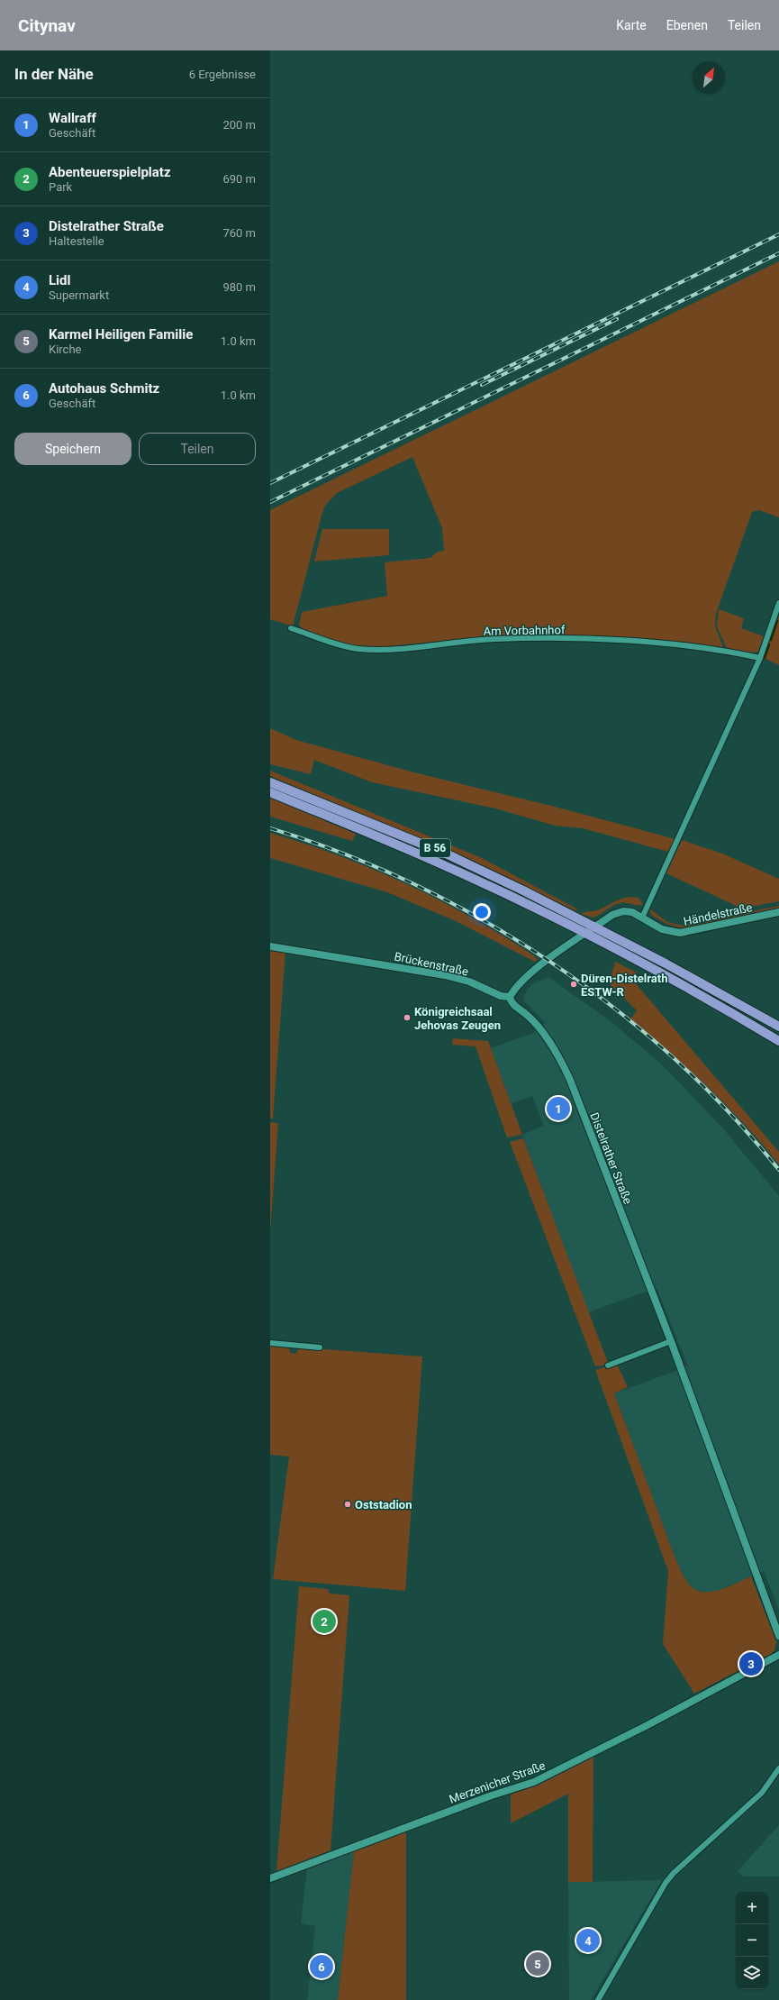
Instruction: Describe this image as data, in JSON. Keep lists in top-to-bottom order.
{
  "streets": {
    "main road": ["B 56"],
    "street": [
      "Am Vorbahnhof",
      "Händelstraße",
      "Brückenstraße",
      "Distelrather Straße",
      "Merzenicher Straße"
    ]
  },
  "crossings": [
    ["Brückenstraße", "Distelrather Straße"]
  ],
  "places": ["Düren-Distelrath ESTW-R", "Königreichsaal Jehovas Zeugen", "Oststadion"],
  "north": "top right",
  "page": {
    "header": "Citynav",
    "nav": ["Karte", "Ebenen", "Teilen"],
    "heading": ["In der Nähe", "6 Ergebnisse"],
    "list": [
      {
        "mark": "1",
        "name": "Wallraff",
        "note": "Geschäft",
        "value": "200 m"
      },
      {
        "mark": "2",
        "name": "Abenteuerspielplatz",
        "note": "Park",
        "value": "690 m"
      },
      {
        "mark": "3",
        "name": "Distelrather Straße",
        "note": "Haltestelle",
        "value": "760 m"
      },
      {
        "mark": "4",
        "name": "Lidl",
        "note": "Supermarkt",
        "value": "980 m"
      },
      {
        "mark": "5",
        "name": "Karmel Heiligen Familie",
        "note": "Kirche",
        "value": "1.0 km"
      },
      {
        "mark": "6",
        "name": "Autohaus Schmitz",
        "note": "Geschäft",
        "value": "1.0 km"
      }
    ],
    "buttons": ["Speichern", "Teilen"],
    "pins": [
      "1",
      "2",
      "3",
      "4",
      "5",
      "6"
    ],
    "map_buttons": ["+", "−"]
  }
}
